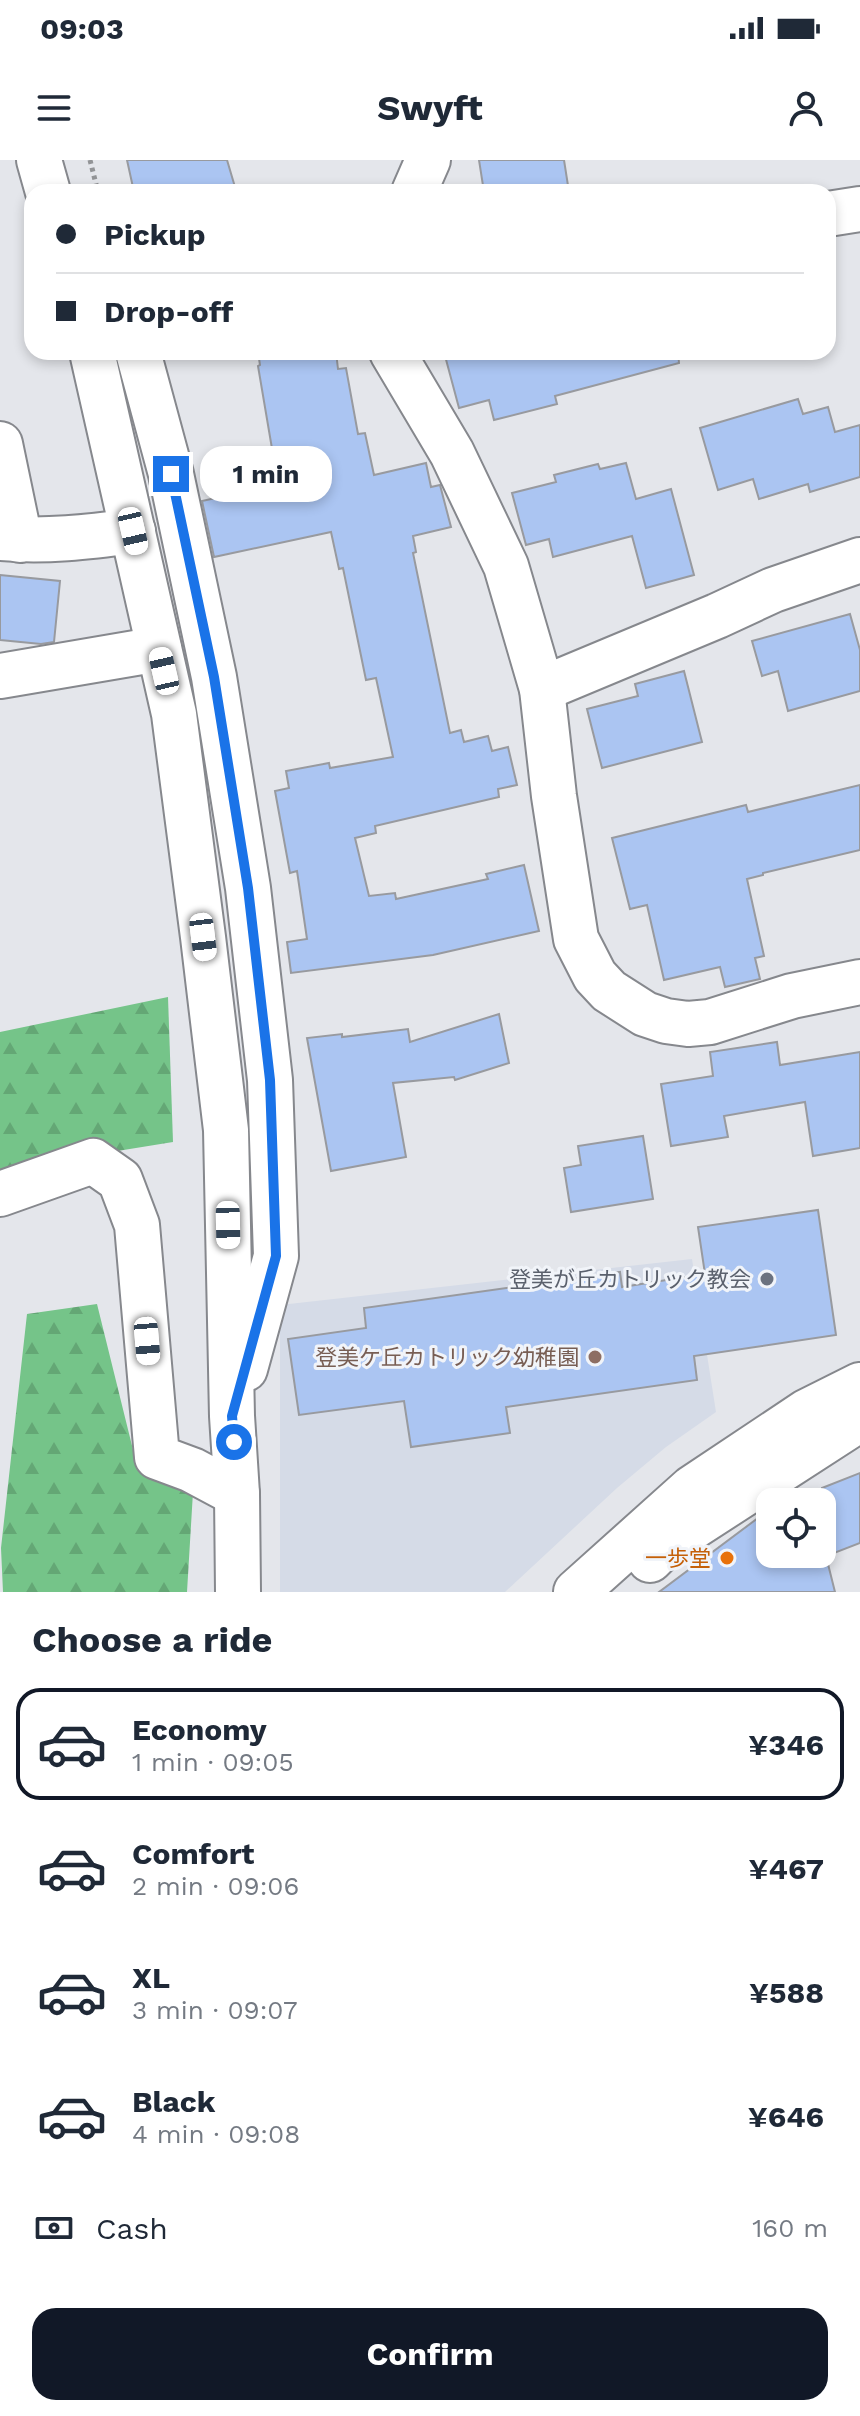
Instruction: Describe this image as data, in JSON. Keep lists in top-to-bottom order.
{
  "places": ["登美が丘カトリック教会", "登美ケ丘カトリック幼稚園", "一歩堂"],
  "page": {
    "status": "09:03",
    "header": "Swyft",
    "banner": ["Pickup", "Drop-off"],
    "bubble": "1 min",
    "heading": "Choose a ride",
    "list": [
      {
        "name": "Economy",
        "note": "1 min · 09:05",
        "value": "¥346"
      },
      {
        "name": "Comfort",
        "note": "2 min · 09:06",
        "value": "¥467"
      },
      {
        "name": "XL",
        "note": "3 min · 09:07",
        "value": "¥588"
      },
      {
        "name": "Black",
        "note": "4 min · 09:08",
        "value": "¥646"
      }
    ],
    "pay": ["Cash", "160 m"],
    "buttons": "Confirm"
  }
}
